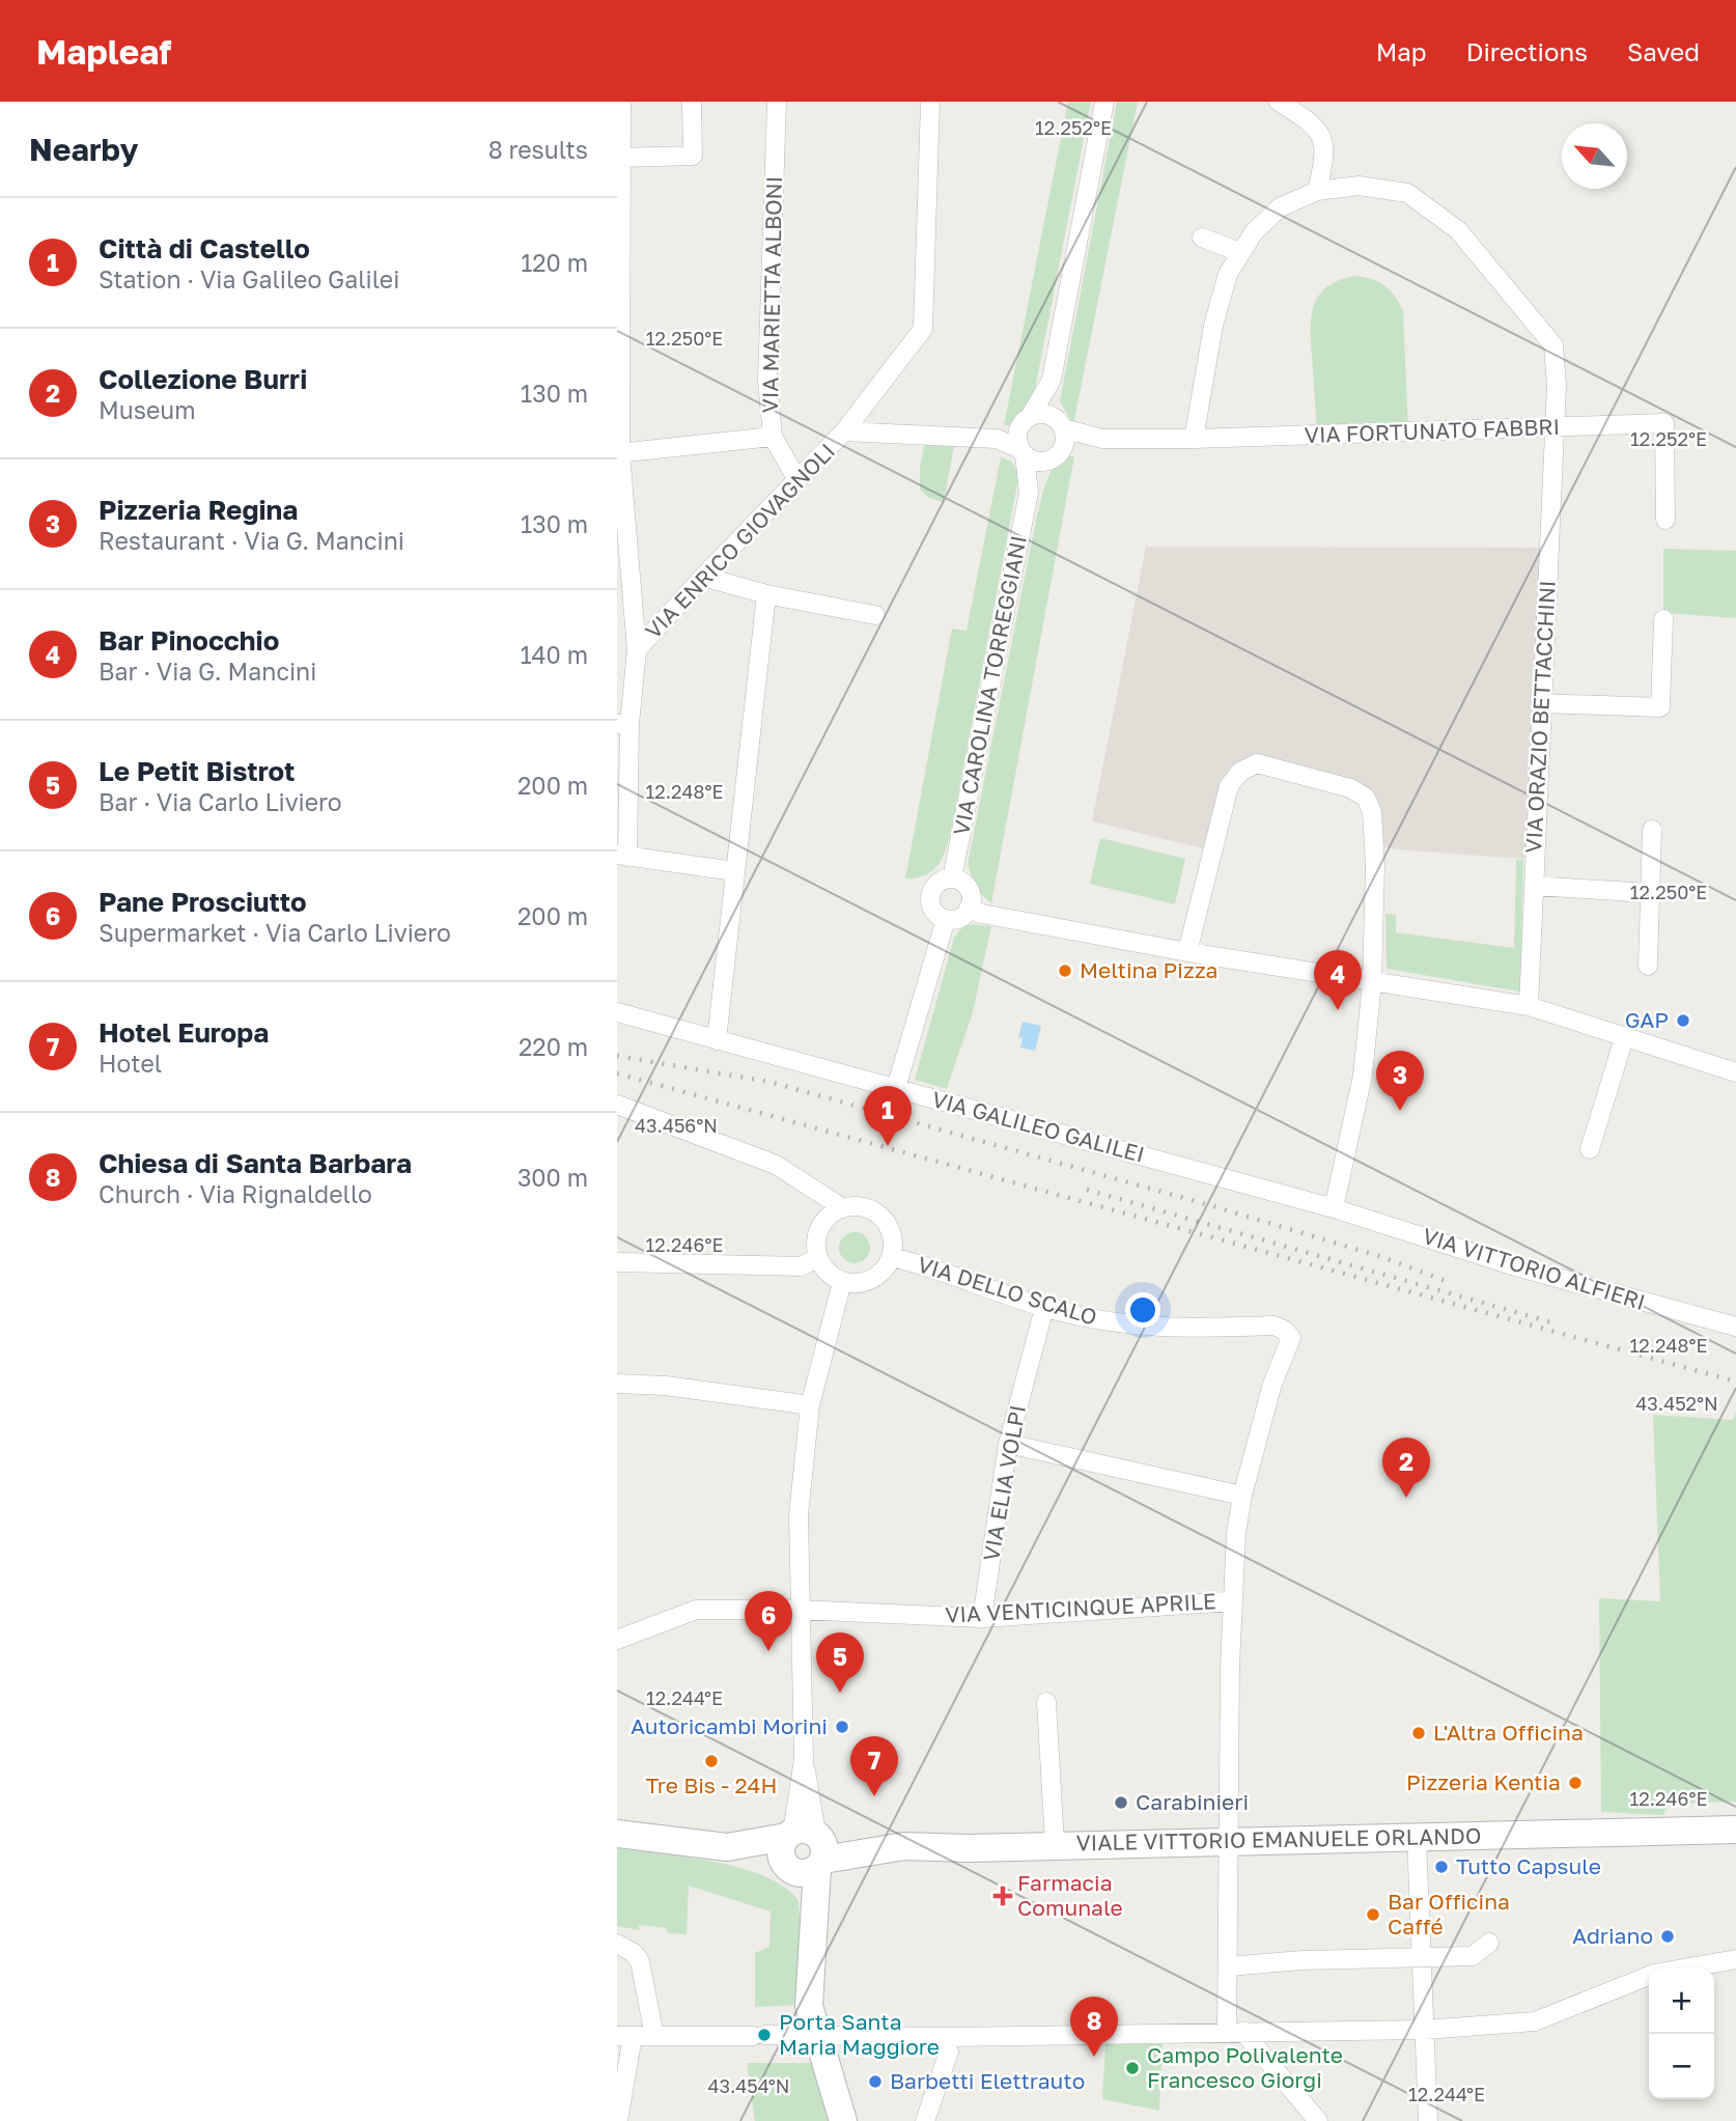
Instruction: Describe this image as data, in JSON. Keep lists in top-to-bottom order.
{
  "streets": {
    "main road": ["VIALE VITTORIO EMANUELE ORLANDO"],
    "street": [
      "VIA MARIETTA ALBONI",
      "VIA FORTUNATO FABBRI",
      "VIA ENRICO GIOVAGNOLI",
      "VIA CAROLINA TORREGGIANI",
      "VIA ORAZIO BETTACCHINI",
      "VIA GALILEO GALILEI",
      "VIA VITTORIO ALFIERI",
      "VIA DELLO SCALO",
      "VIA ELIA VOLPI",
      "VIA VENTICINQUE APRILE"
    ]
  },
  "crossings": [
    ["VIA MARIETTA ALBONI", "VIA ENRICO GIOVAGNOLI"],
    ["VIA FORTUNATO FABBRI", "VIA ENRICO GIOVAGNOLI"],
    ["VIA FORTUNATO FABBRI", "VIA CAROLINA TORREGGIANI"],
    ["VIA FORTUNATO FABBRI", "VIA ORAZIO BETTACCHINI"],
    ["VIA ENRICO GIOVAGNOLI", "VIA CAROLINA TORREGGIANI"],
    ["VIA GALILEO GALILEI", "VIA VITTORIO ALFIERI"],
    ["VIA DELLO SCALO", "VIA ELIA VOLPI"],
    ["VIA ELIA VOLPI", "VIA VENTICINQUE APRILE"]
  ],
  "places": {
    "other": [
      "Meltina Pizza",
      "GAP",
      "Autoricambi Morini",
      "L'Altra Officina",
      "Tre Bis - 24H",
      "Pizzeria Kentia",
      "Carabinieri",
      "Tutto Capsule",
      "Bar Officina Caffé",
      "Adriano",
      "Porta Santa Maria Maggiore",
      "Campo Polivalente Francesco Giorgi",
      "Barbetti Elettrauto"
    ],
    "health": ["Farmacia Comunale"]
  },
  "north": "top left",
  "page": {
    "header": "Mapleaf",
    "nav": ["Map", "Directions", "Saved"],
    "heading": ["Nearby", "8 results"],
    "list": [
      {
        "mark": "1",
        "name": "Città di Castello",
        "note": "Station · Via Galileo Galilei",
        "value": "120 m"
      },
      {
        "mark": "2",
        "name": "Collezione Burri",
        "note": "Museum",
        "value": "130 m"
      },
      {
        "mark": "3",
        "name": "Pizzeria Regina",
        "note": "Restaurant · Via G. Mancini",
        "value": "130 m"
      },
      {
        "mark": "4",
        "name": "Bar Pinocchio",
        "note": "Bar · Via G. Mancini",
        "value": "140 m"
      },
      {
        "mark": "5",
        "name": "Le Petit Bistrot",
        "note": "Bar · Via Carlo Liviero",
        "value": "200 m"
      },
      {
        "mark": "6",
        "name": "Pane Prosciutto",
        "note": "Supermarket · Via Carlo Liviero",
        "value": "200 m"
      },
      {
        "mark": "7",
        "name": "Hotel Europa",
        "note": "Hotel",
        "value": "220 m"
      },
      {
        "mark": "8",
        "name": "Chiesa di Santa Barbara",
        "note": "Church · Via Rignaldello",
        "value": "300 m"
      }
    ],
    "pins": [
      "4",
      "3",
      "1",
      "2",
      "6",
      "5",
      "7",
      "8"
    ],
    "map_buttons": ["+", "−"]
  },
  "coordinates": [
    "12.252°E",
    "12.250°E",
    "12.248°E",
    "43.456°N",
    "12.246°E",
    "43.452°N",
    "12.244°E",
    "43.454°N"
  ]
}
